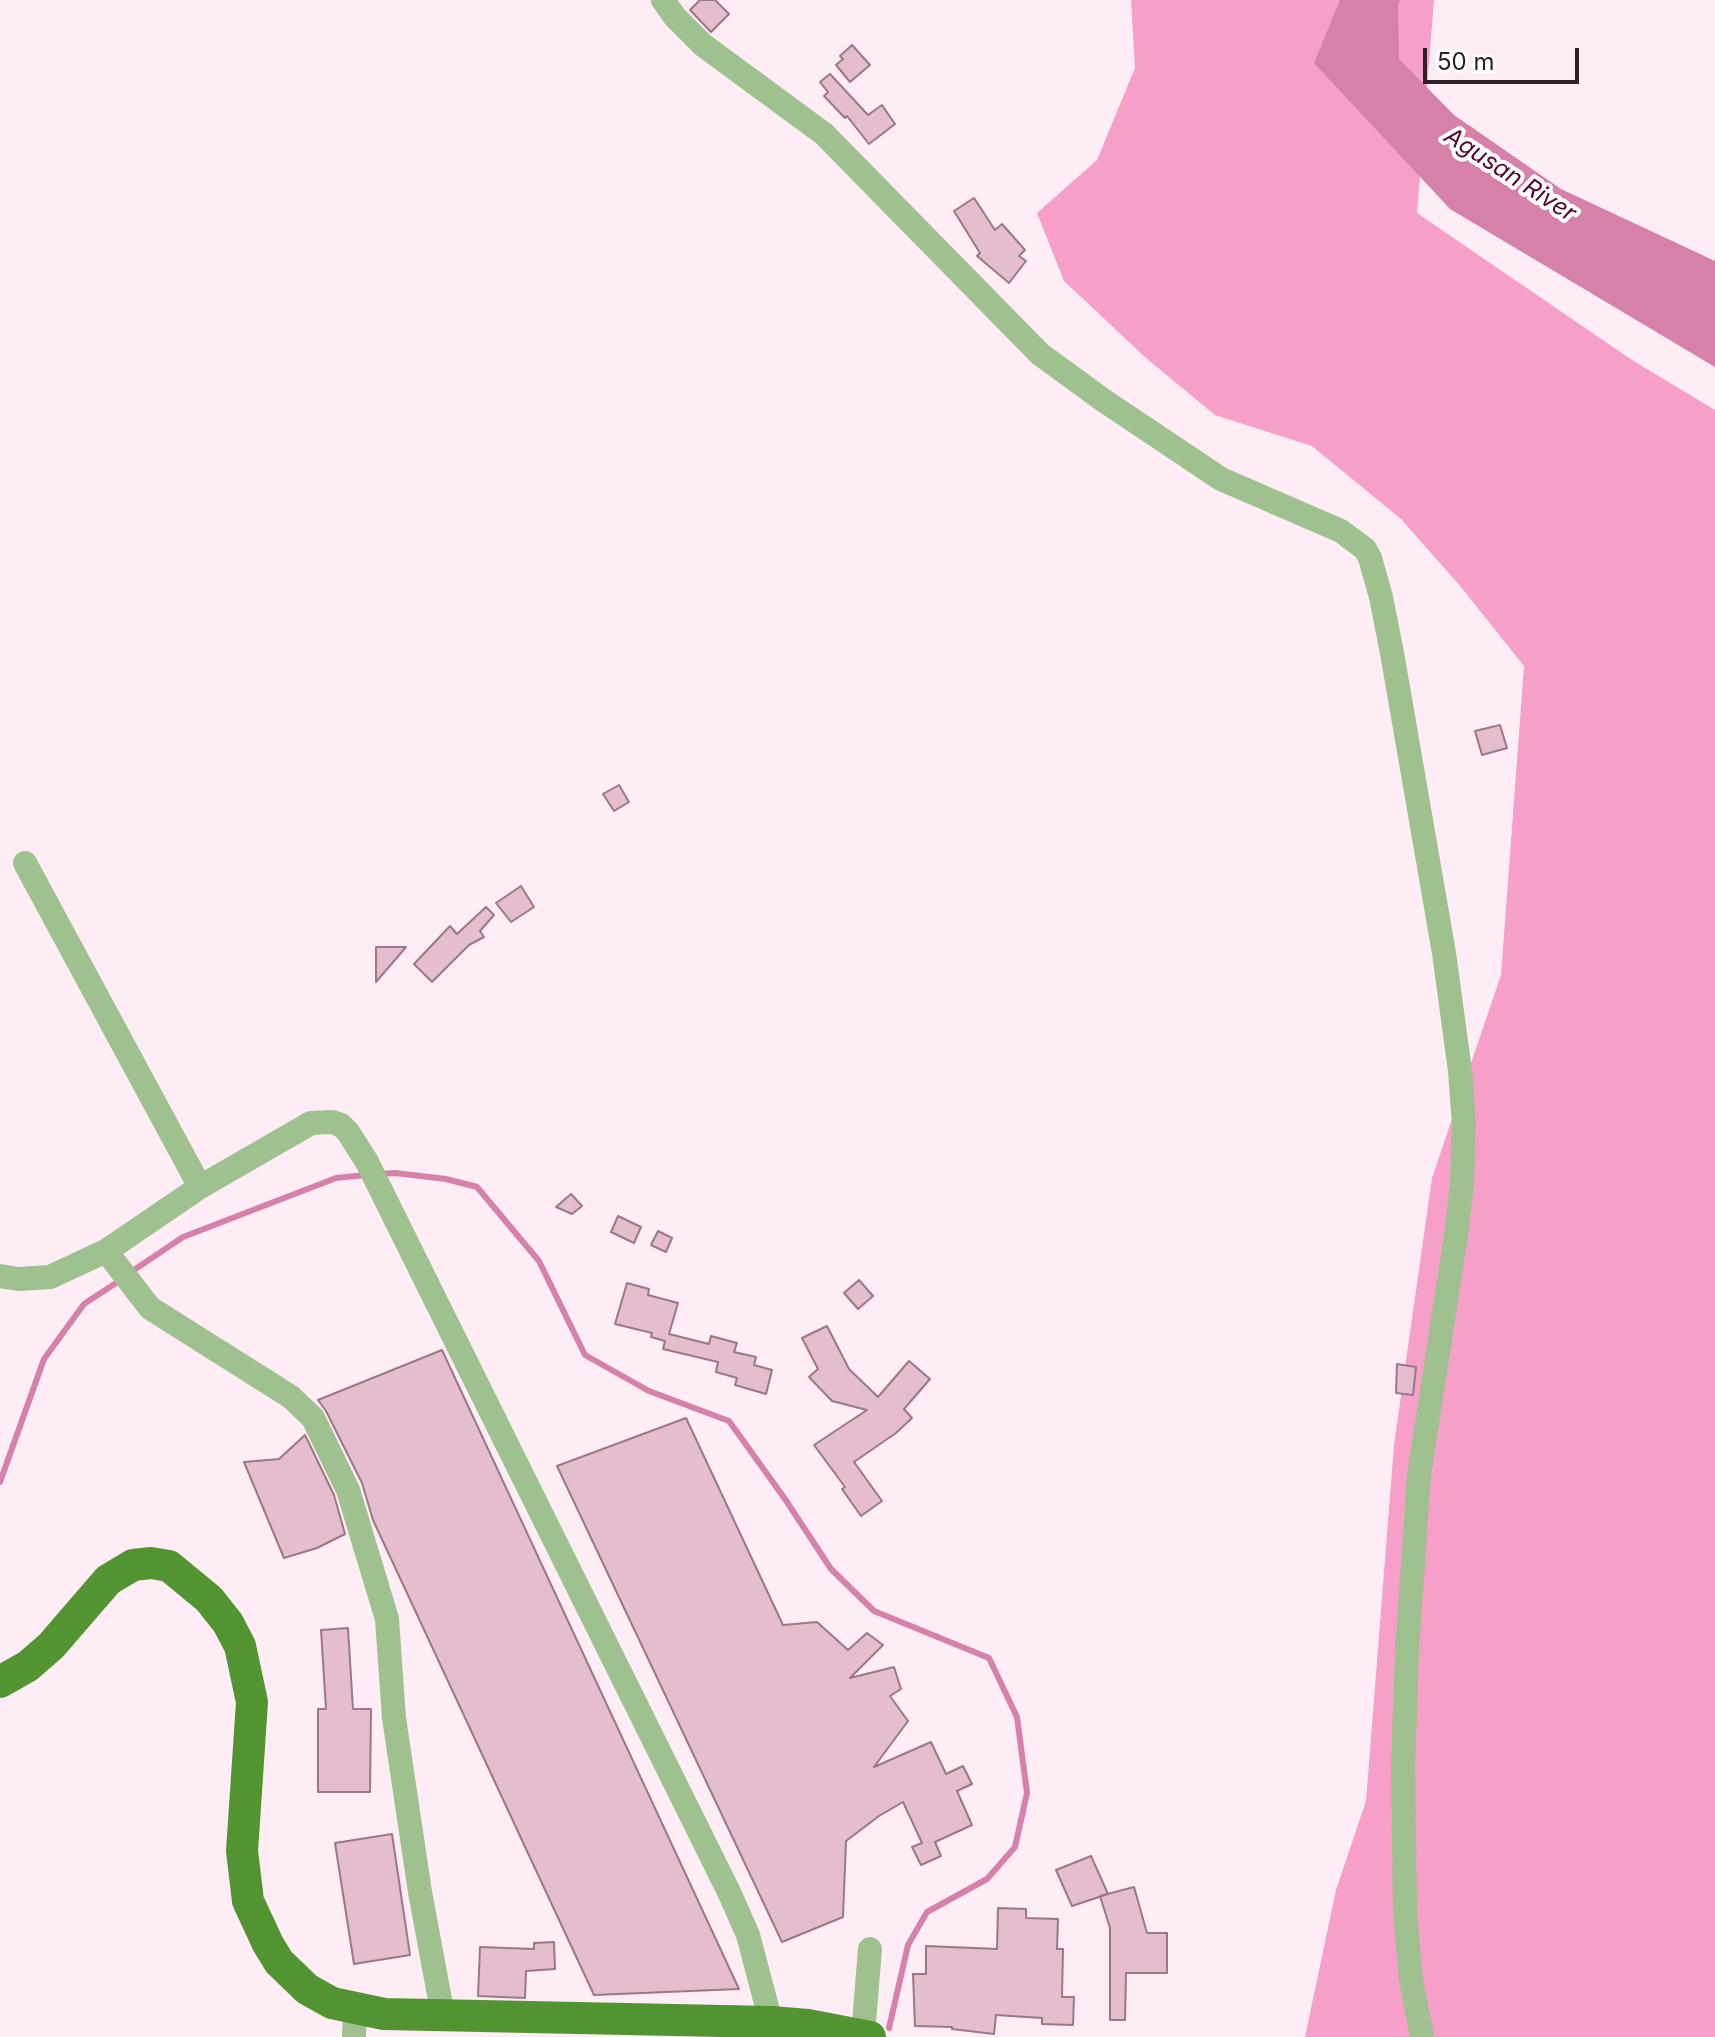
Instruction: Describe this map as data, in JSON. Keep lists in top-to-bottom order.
{
  "water": ["Agusan River"],
  "scale_bar": "50 m"
}
